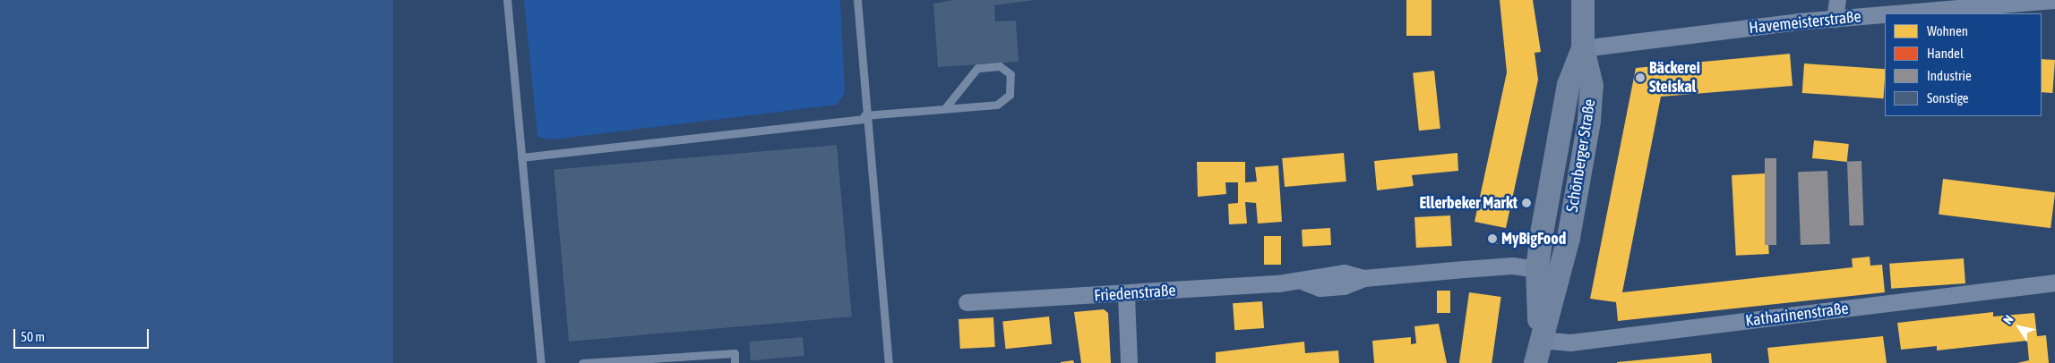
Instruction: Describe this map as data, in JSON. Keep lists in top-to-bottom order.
{
  "streets": {
    "main road": ["Schönberger Straße"],
    "street": ["Havemeisterstraße", "Friedenstraße", "Katharinenstraße"]
  },
  "crossings": [
    ["Havemeisterstraße", "Schönberger Straße"],
    ["Schönberger Straße", "Friedenstraße"],
    ["Schönberger Straße", "Katharinenstraße"]
  ],
  "places": ["Bäckerei Steiskal", "Ellerbeker Markt", "MyBigFood"],
  "legend": [
    "Wohnen",
    "Handel",
    "Industrie",
    "Sonstige"
  ],
  "scale_bar": "50 m",
  "north": "top left"
}
